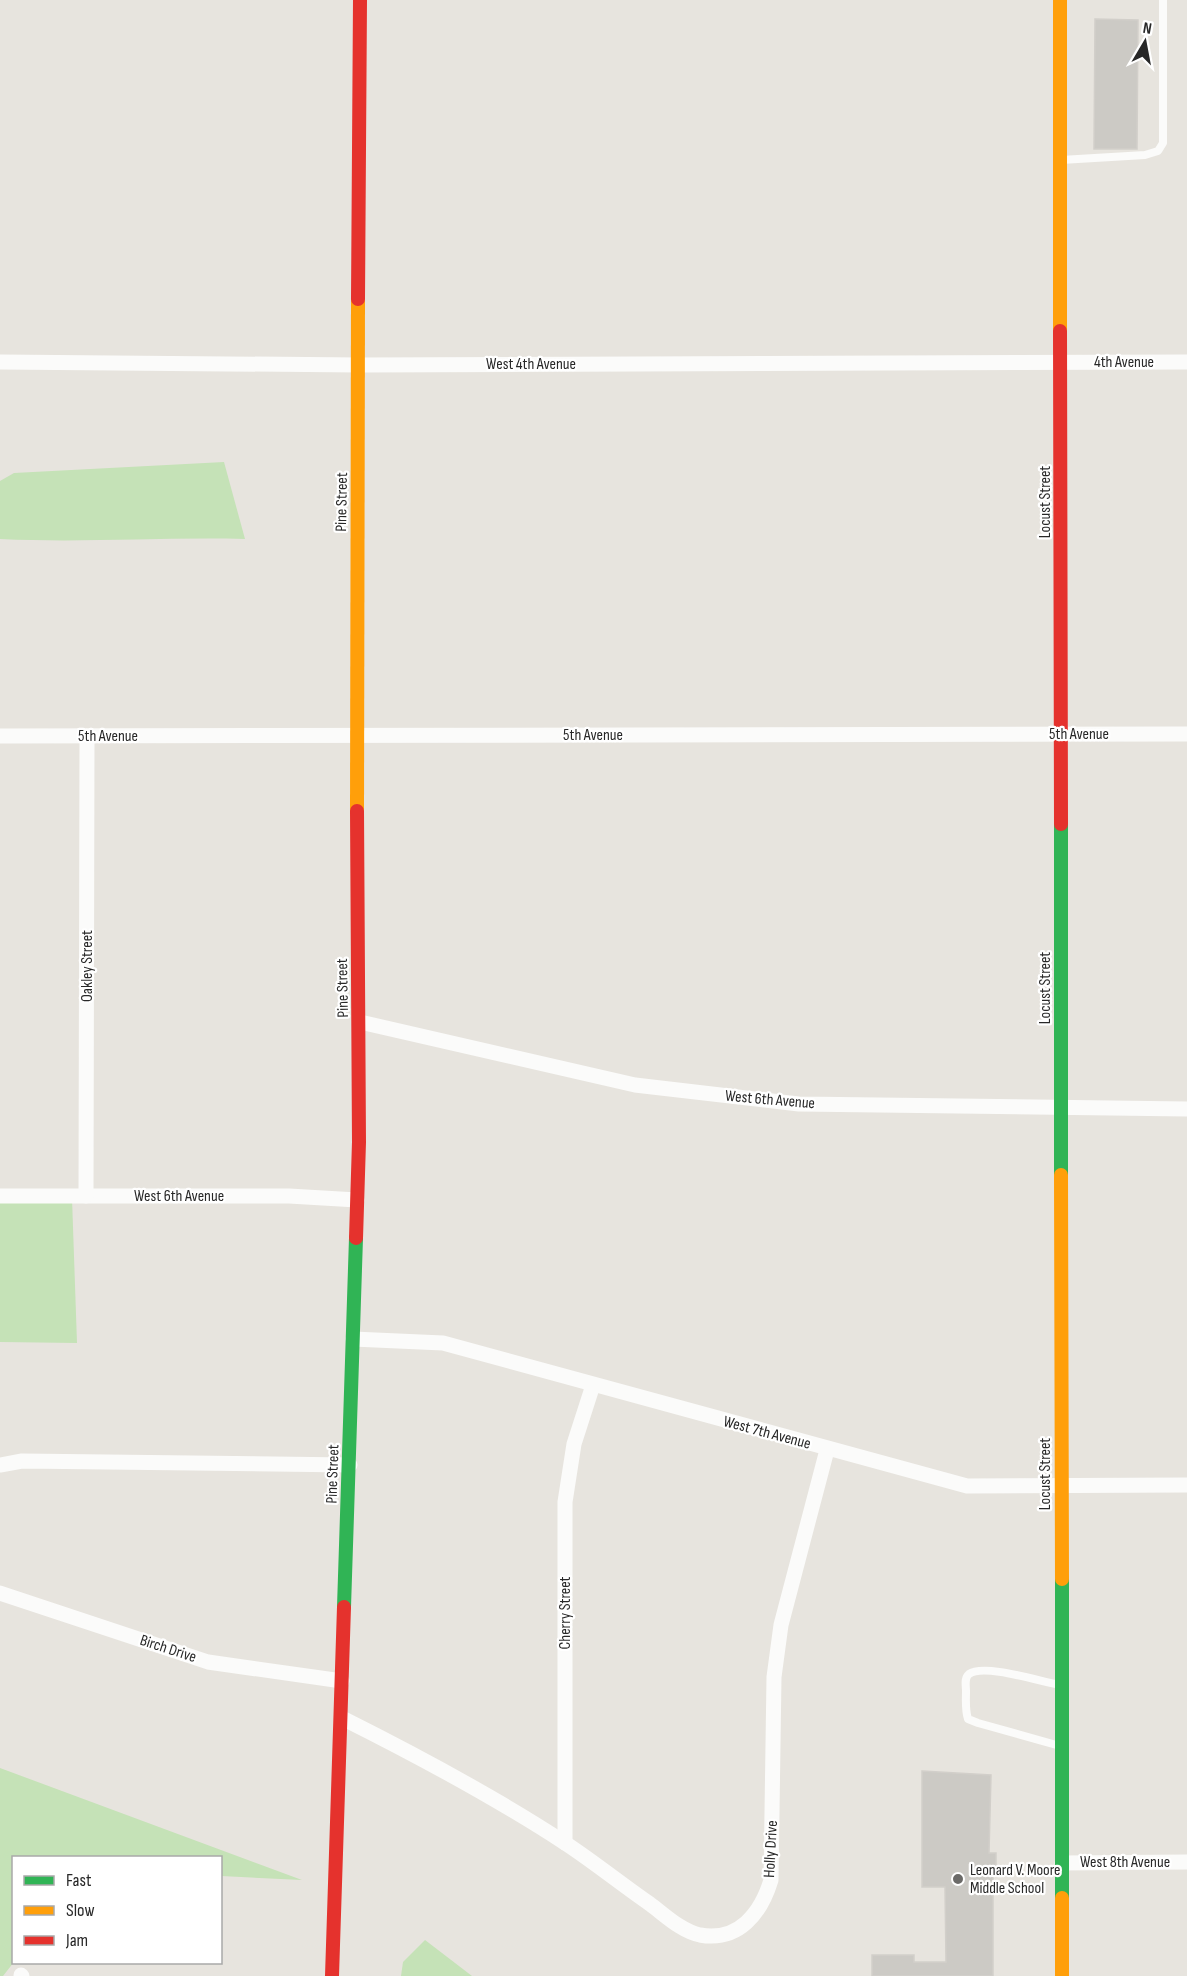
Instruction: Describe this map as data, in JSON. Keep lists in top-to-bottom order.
{
  "streets": {
    "street": [
      "4th Avenue",
      "West 4th Avenue",
      "Pine Street",
      "Locust Street",
      "5th Avenue",
      "Oakley Street",
      "West 6th Avenue",
      "West 7th Avenue",
      "Cherry Street",
      "Birch Drive",
      "Holly Drive",
      "West 8th Avenue"
    ]
  },
  "crossings": [
    ["4th Avenue", "West 4th Avenue"],
    ["4th Avenue", "Locust Street"],
    ["West 4th Avenue", "Pine Street"],
    ["West 4th Avenue", "Locust Street"],
    ["Pine Street", "5th Avenue"],
    ["Pine Street", "West 6th Avenue"],
    ["Pine Street", "West 7th Avenue"],
    ["Pine Street", "Birch Drive"],
    ["Pine Street", "Holly Drive"],
    ["Locust Street", "5th Avenue"],
    ["Locust Street", "West 6th Avenue"],
    ["Locust Street", "West 7th Avenue"],
    ["Locust Street", "West 8th Avenue"],
    ["5th Avenue", "Oakley Street"],
    ["Oakley Street", "West 6th Avenue"],
    ["West 7th Avenue", "Cherry Street"],
    ["West 7th Avenue", "Holly Drive"],
    ["Cherry Street", "Holly Drive"]
  ],
  "places": ["Leonard V. Moore Middle School"],
  "legend": ["Fast", "Slow", "Jam"],
  "north": "top"
}
